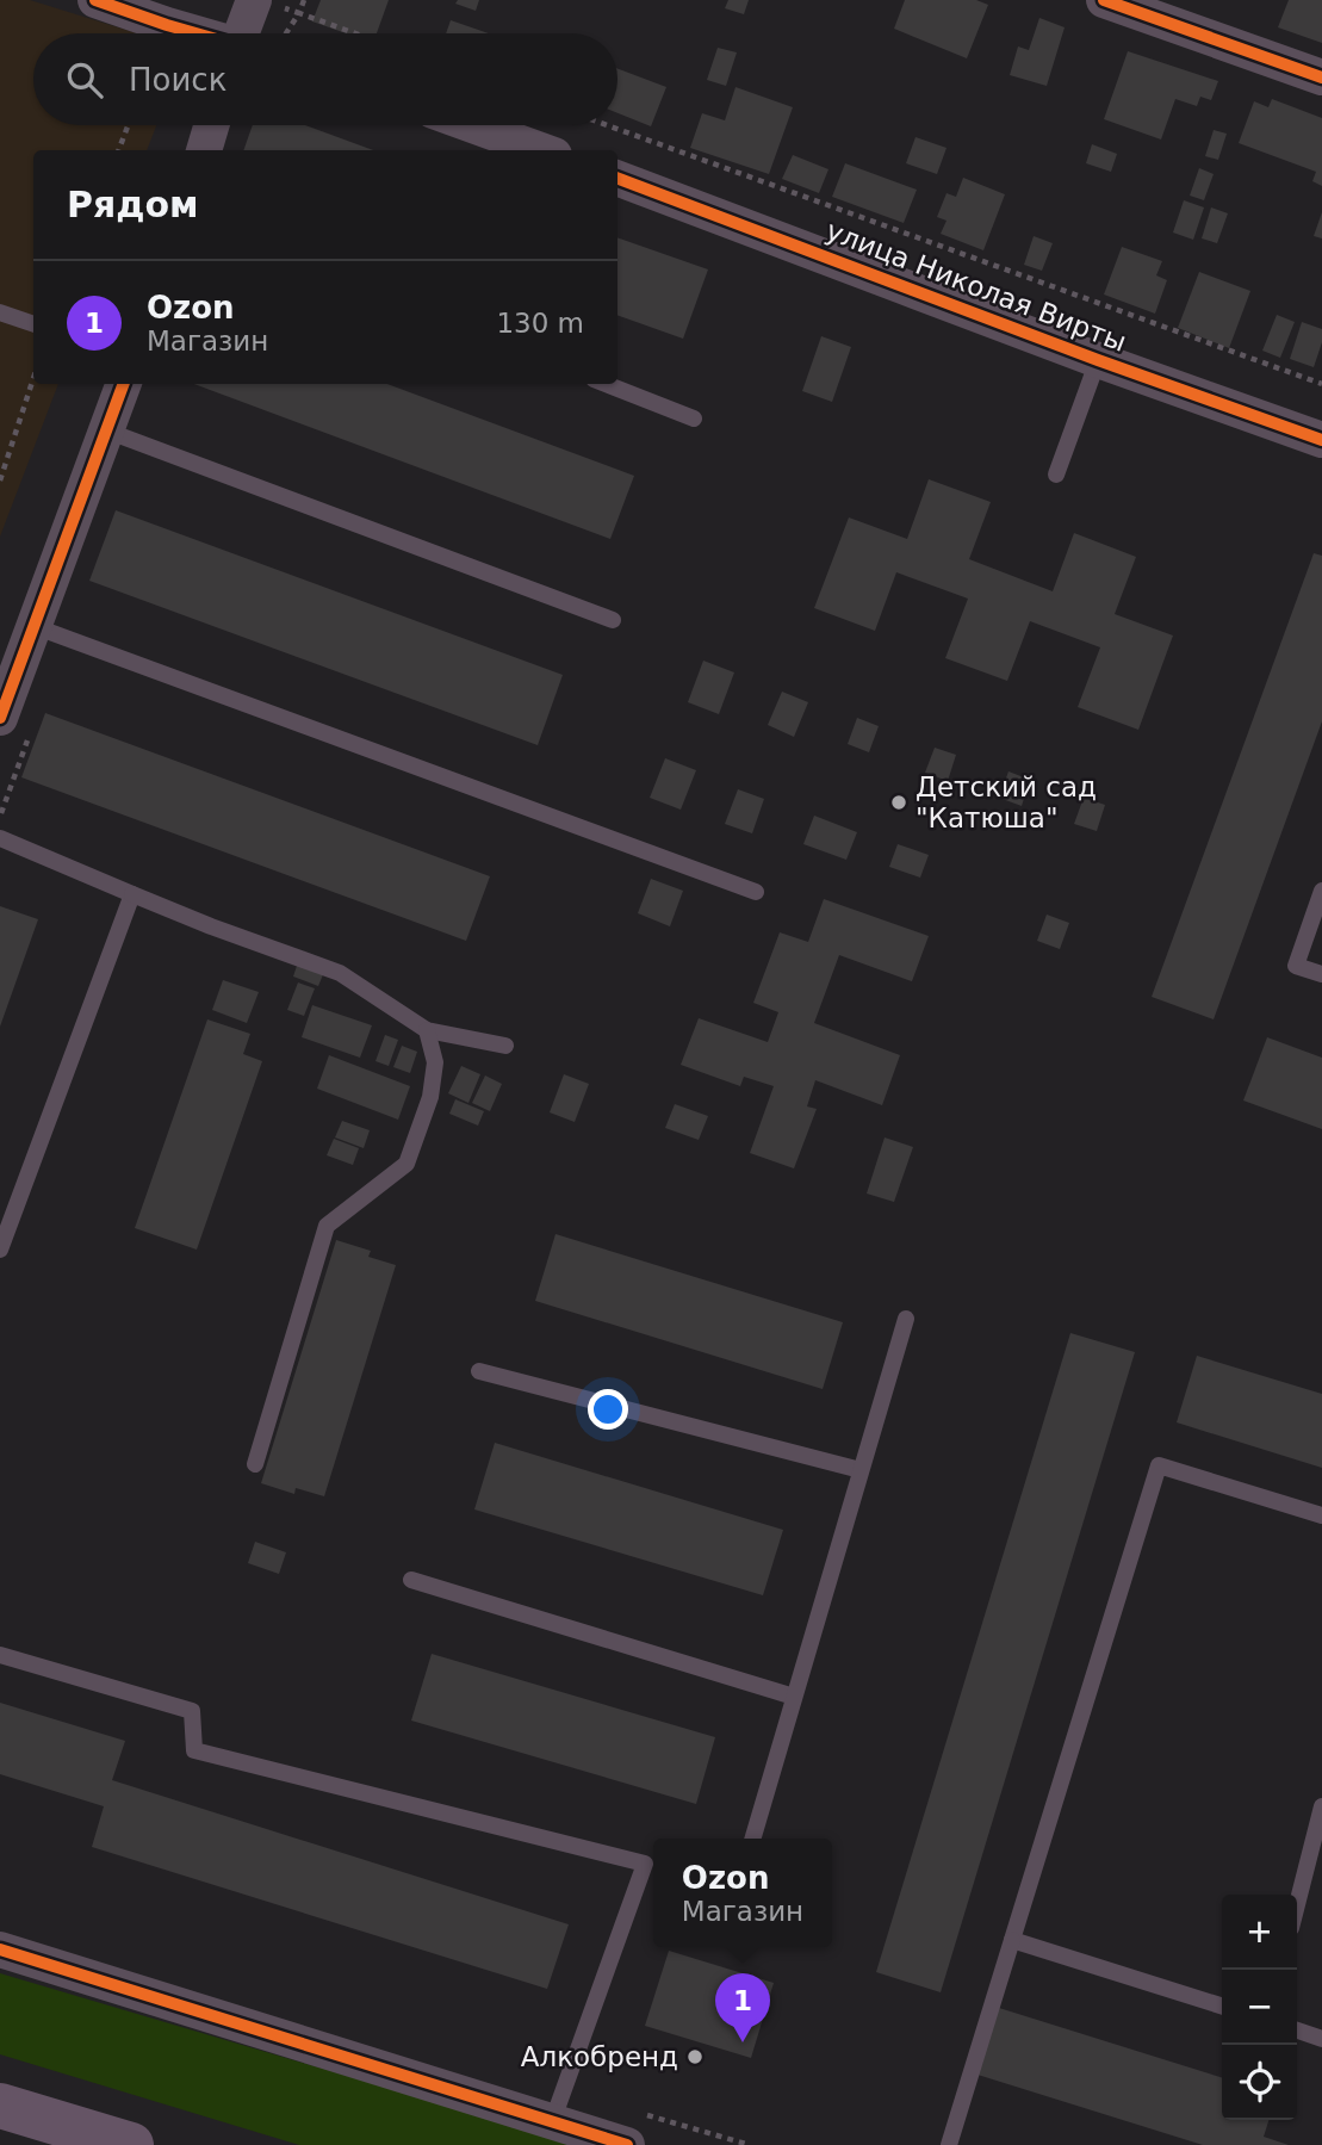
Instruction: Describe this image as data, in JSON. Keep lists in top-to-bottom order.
{
  "streets": {
    "street": ["улица Николая Вирты"]
  },
  "places": ["Детский сад \"Катюша\"", "Алкобренд"],
  "page": {
    "search": "Поиск",
    "heading": "Рядом",
    "list": [
      {
        "mark": "1",
        "name": "Ozon",
        "note": "Магазин",
        "value": "130 m"
      }
    ],
    "popup": ["Ozon", "Магазин"],
    "map_buttons": ["+", "−"],
    "pins": "1"
  }
}
